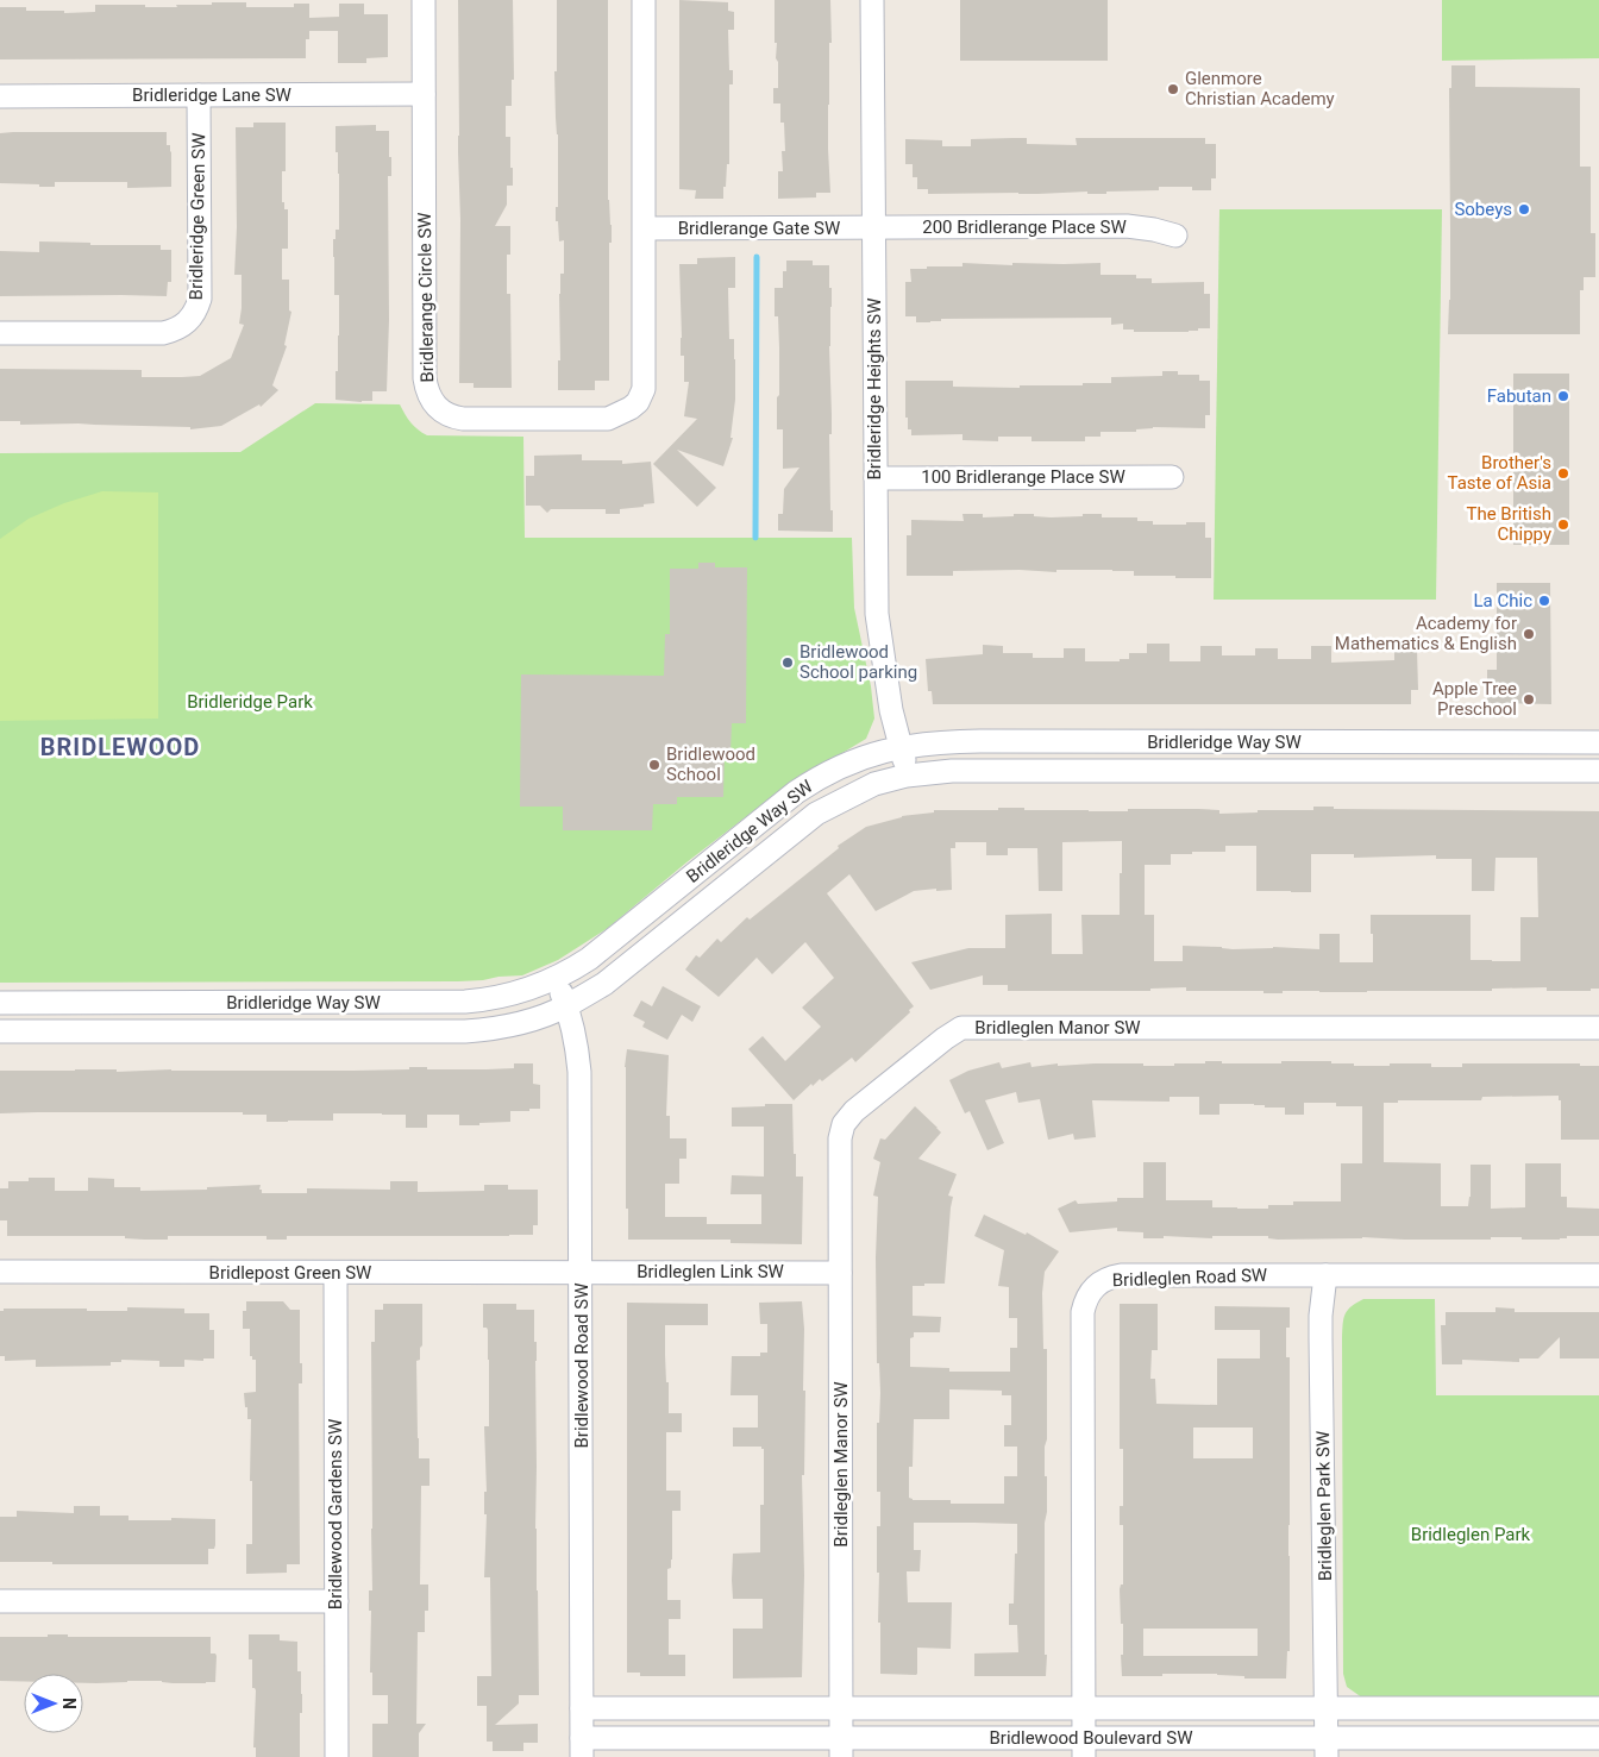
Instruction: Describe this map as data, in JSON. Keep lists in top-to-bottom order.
{
  "streets": {
    "street": [
      "Bridleridge Lane SW",
      "Bridleridge Green SW",
      "200 Bridlerange Place SW",
      "Bridlerange Gate SW",
      "Bridlerange Circle SW",
      "Bridleridge Heights SW",
      "100 Bridlerange Place SW",
      "Bridleridge Way SW",
      "Bridleglen Manor SW",
      "Bridleglen Link SW",
      "Bridlepost Green SW",
      "Bridleglen Road SW",
      "Bridlewood Road SW",
      "Bridleglen Park SW",
      "Bridlewood Gardens SW",
      "Bridlewood Boulevard SW"
    ]
  },
  "crossings": [
    ["Bridleridge Lane SW", "Bridleridge Green SW"],
    ["Bridleridge Lane SW", "Bridlerange Circle SW"],
    ["200 Bridlerange Place SW", "Bridlerange Gate SW"],
    ["200 Bridlerange Place SW", "Bridleridge Heights SW"],
    ["Bridlerange Gate SW", "Bridlerange Circle SW"],
    ["Bridlerange Gate SW", "Bridleridge Heights SW"],
    ["Bridleridge Heights SW", "100 Bridlerange Place SW"],
    ["Bridleridge Heights SW", "Bridleridge Way SW"],
    ["Bridleridge Way SW", "Bridlewood Road SW"],
    ["Bridleglen Manor SW", "Bridleglen Link SW"],
    ["Bridleglen Manor SW", "Bridlewood Boulevard SW"],
    ["Bridleglen Link SW", "Bridlepost Green SW"],
    ["Bridleglen Link SW", "Bridlewood Road SW"],
    ["Bridlepost Green SW", "Bridlewood Road SW"],
    ["Bridlepost Green SW", "Bridlewood Gardens SW"],
    ["Bridleglen Road SW", "Bridleglen Park SW"],
    ["Bridleglen Road SW", "Bridlewood Boulevard SW"],
    ["Bridlewood Road SW", "Bridlewood Boulevard SW"],
    ["Bridleglen Park SW", "Bridlewood Boulevard SW"]
  ],
  "districts": ["BRIDLEWOOD"],
  "parks": ["Bridleridge Park", "Bridleglen Park"],
  "places": [
    "Glenmore Christian Academy",
    "Sobeys",
    "Fabutan",
    "Brother's Taste of Asia",
    "The British Chippy",
    "La Chic",
    "Academy for Mathematics & English",
    "Bridlewood School parking",
    "Apple Tree Preschool",
    "Bridlewood School"
  ],
  "north": "right"
}
